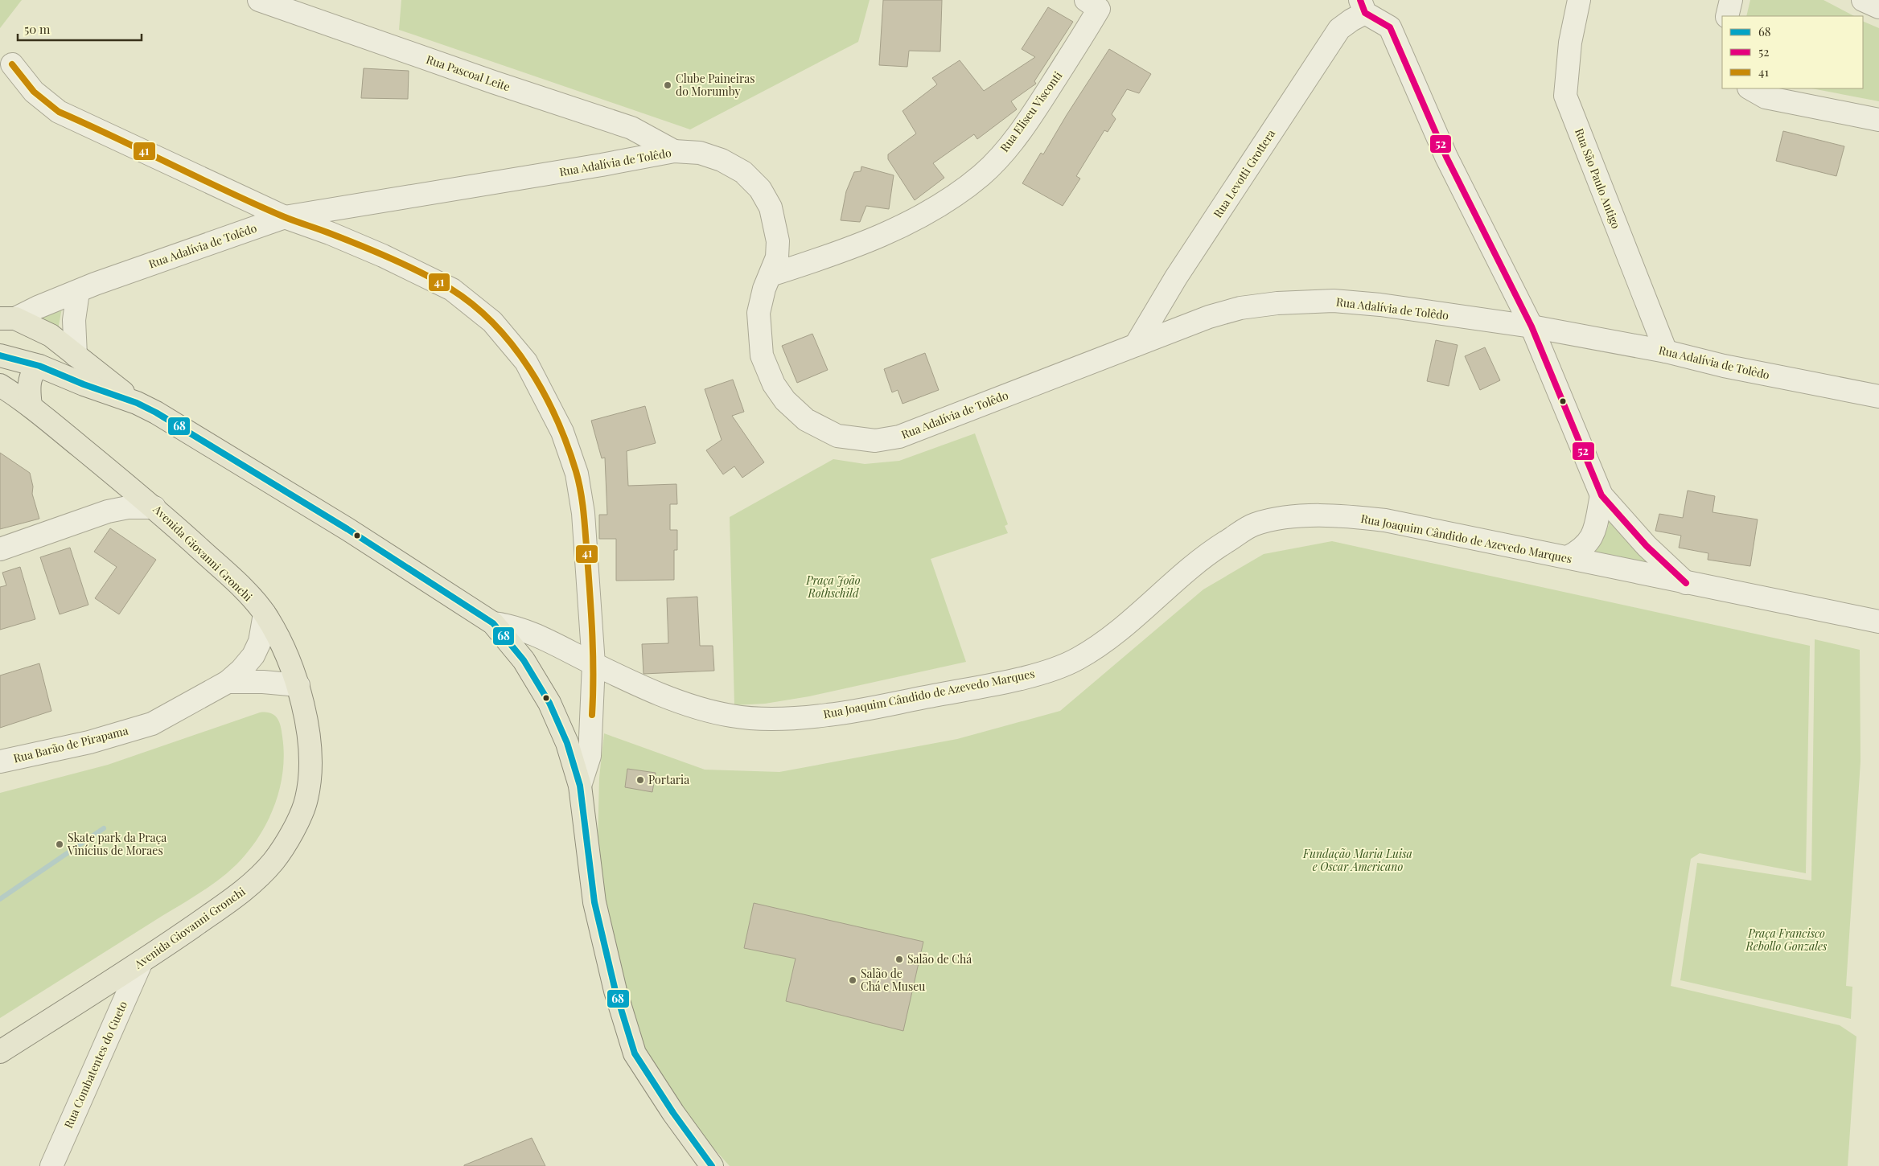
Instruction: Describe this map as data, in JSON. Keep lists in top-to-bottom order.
{
  "streets": {
    "main road": ["Avenida Giovanni Gronchi"],
    "street": [
      "Rua Pascoal Leite",
      "Rua Eliseu Visconti",
      "Rua Adalívia de Tolêdo",
      "Rua Levotti Grottera",
      "Rua São Paulo Antigo",
      "Rua Joaquim Cândido de Azevedo Marques",
      "Rua Barão de Pirapama",
      "Rua Combatentes do Gueto"
    ]
  },
  "crossings": [
    ["Rua Pascoal Leite", "Rua Adalívia de Tolêdo"],
    ["Rua Eliseu Visconti", "Rua Adalívia de Tolêdo"],
    ["Rua Adalívia de Tolêdo", "Rua Levotti Grottera"],
    ["Rua Adalívia de Tolêdo", "Rua São Paulo Antigo"],
    ["Avenida Giovanni Gronchi", "Rua Barão de Pirapama"],
    ["Avenida Giovanni Gronchi", "Rua Combatentes do Gueto"]
  ],
  "parks": ["Praça João Rothschild", "Fundação Maria Luisa e Oscar Americano", "Praça Francisco Rebollo Gonzales"],
  "places": [
    "Clube Paineiras do Morumby",
    "Portaria",
    "Skate park da Praça Vinícius de Moraes",
    "Salão de Chá",
    "Salão de Chá e Museu"
  ],
  "lines": ["transit line 52", "transit line 41", "transit line 68"],
  "legend": ["68", "52", "41"],
  "scale_bar": "50 m"
}
